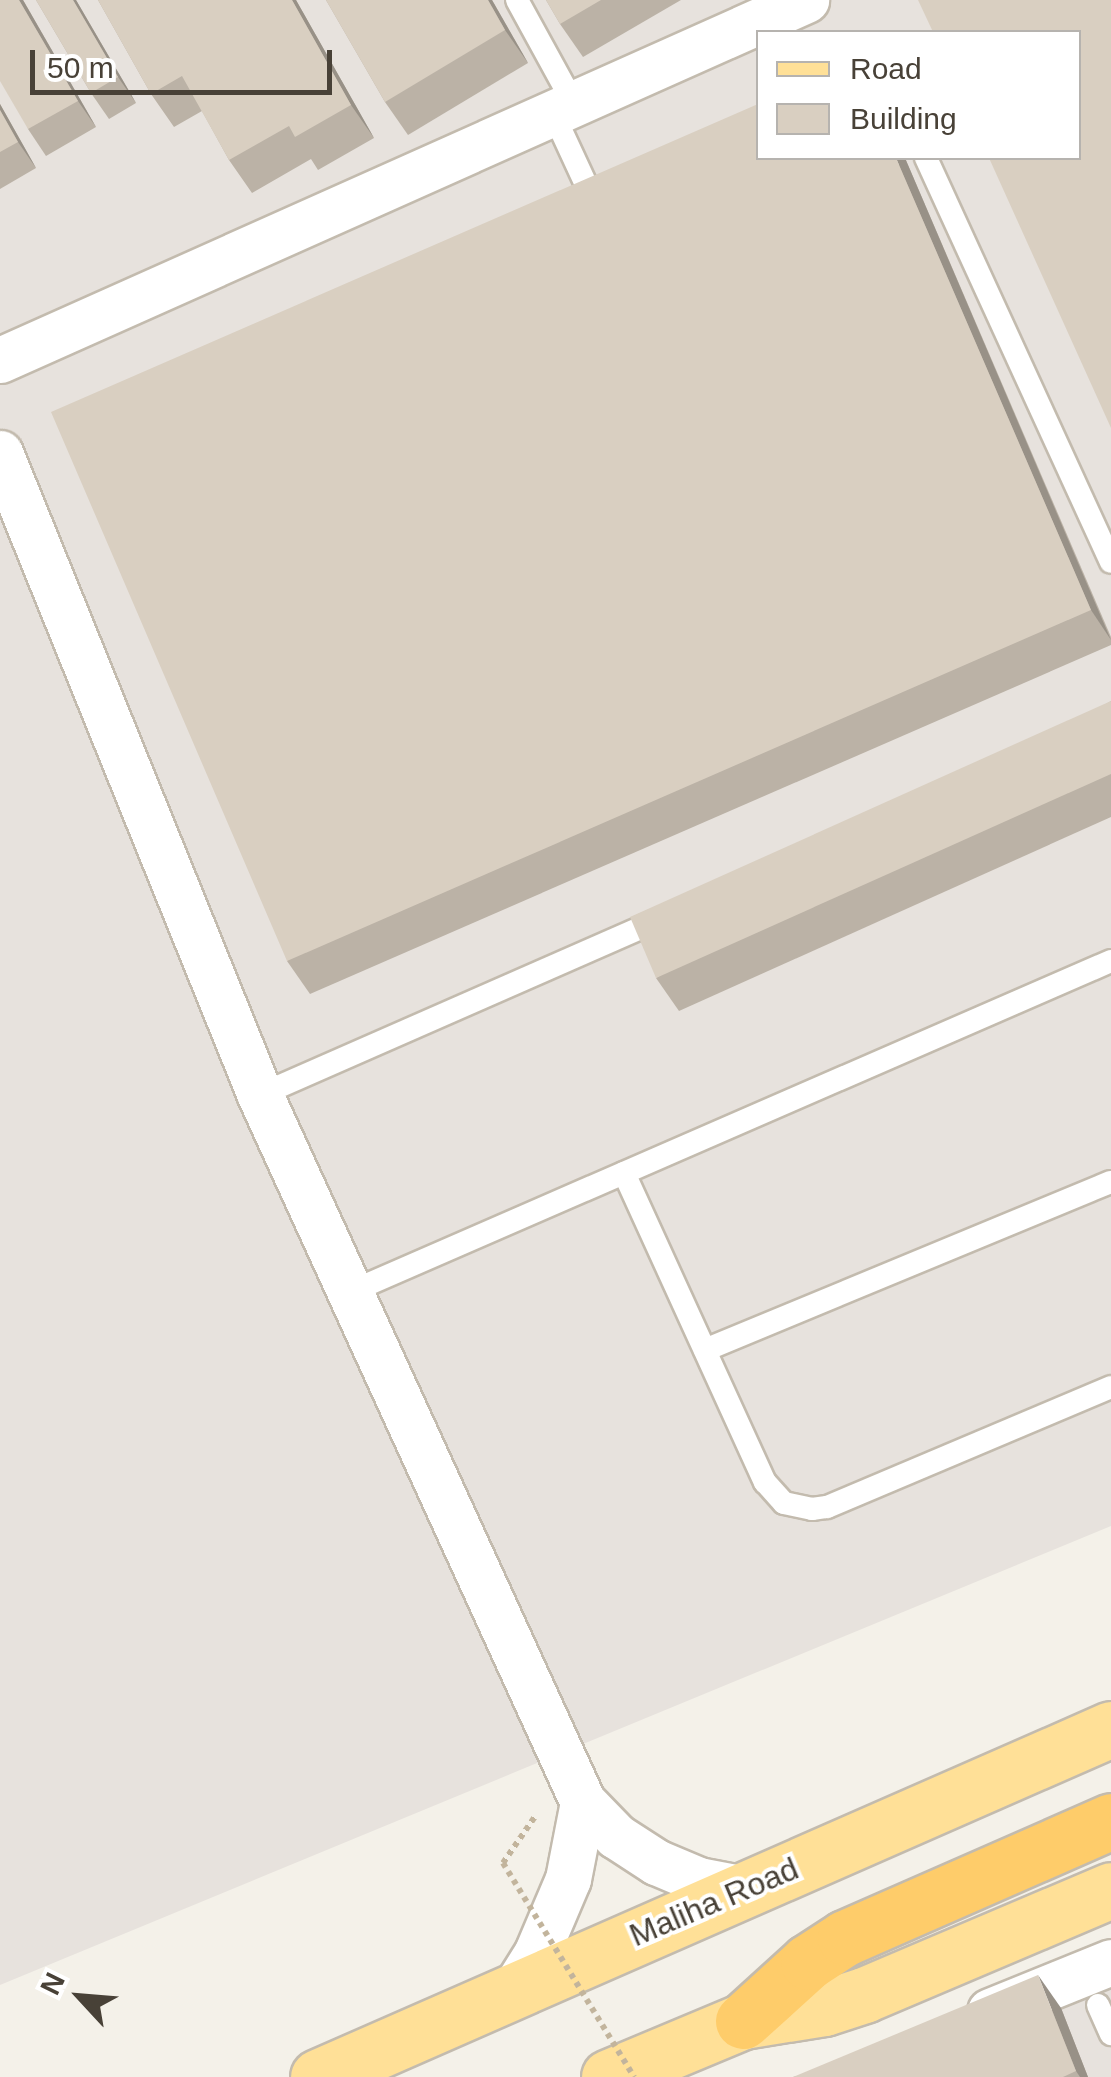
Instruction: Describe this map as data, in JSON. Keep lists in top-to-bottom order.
{
  "streets": {
    "main road": ["Maliha Road"]
  },
  "legend": ["Road", "Building"],
  "scale_bar": "50 m",
  "north": "top left"
}
